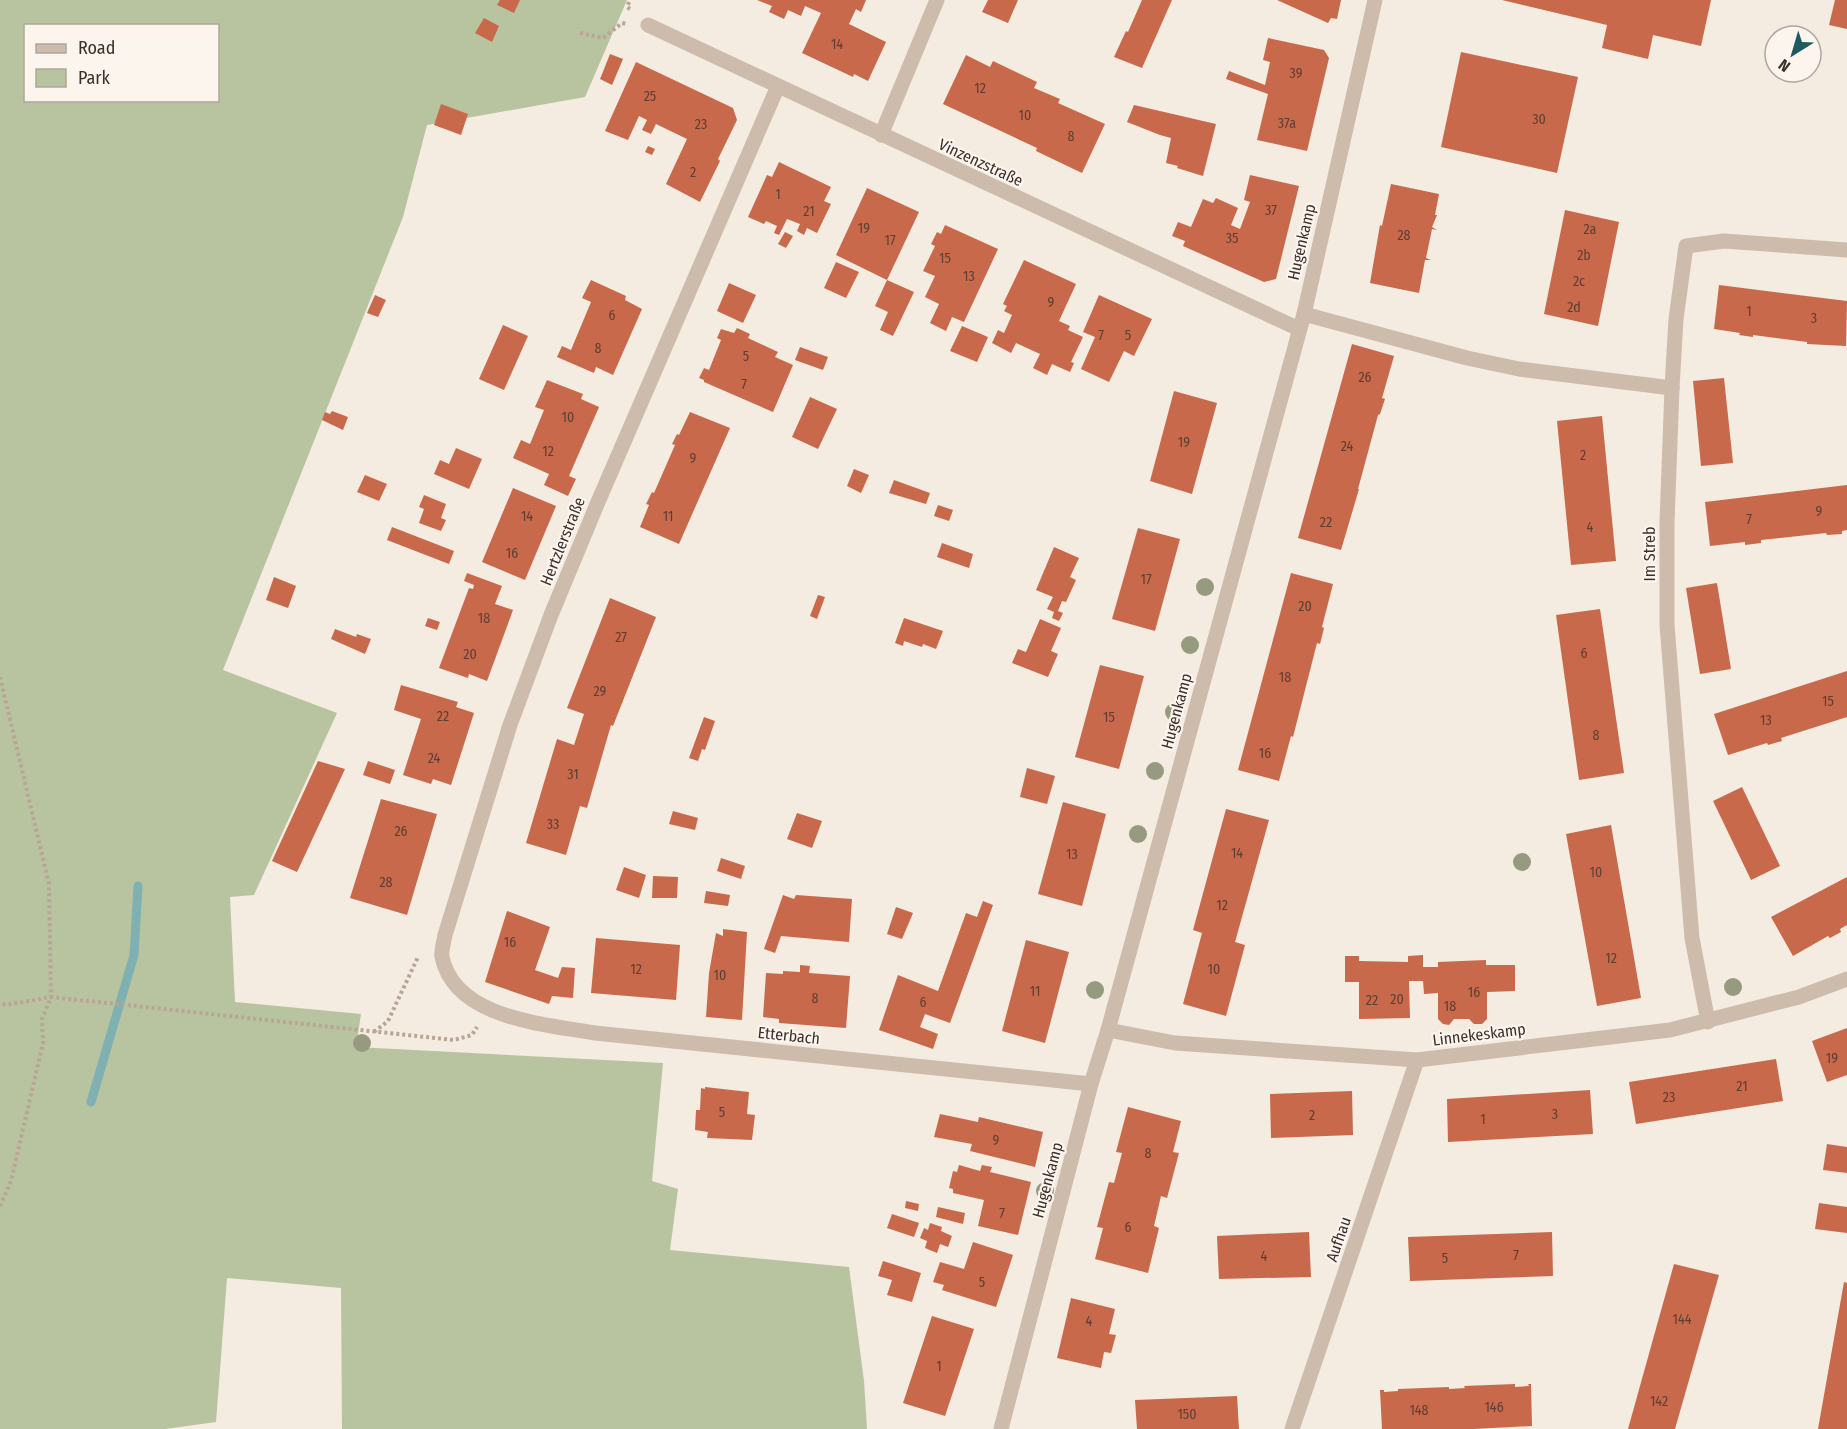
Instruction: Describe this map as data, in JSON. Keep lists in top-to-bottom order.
{
  "streets": {
    "street": [
      "Vinzenzstraße",
      "Hugenkamp",
      "Hertzlerstraße",
      "Im Streb",
      "Linnekeskamp",
      "Etterbach",
      "Aufhau"
    ]
  },
  "crossings": [
    ["Vinzenzstraße", "Hugenkamp"],
    ["Vinzenzstraße", "Hertzlerstraße"],
    ["Hugenkamp", "Linnekeskamp"],
    ["Hugenkamp", "Etterbach"],
    ["Im Streb", "Linnekeskamp"],
    ["Linnekeskamp", "Aufhau"]
  ],
  "house_numbers": [
    "14",
    "39",
    "12",
    "25",
    "10",
    "30",
    "37a",
    "23",
    "8",
    "2",
    "1",
    "37",
    "21",
    "19",
    "2a",
    "28",
    "35",
    "17",
    "2b",
    "15",
    "13",
    "2c",
    "9",
    "2d",
    "1",
    "6",
    "3",
    "7",
    "5",
    "8",
    "5",
    "26",
    "7",
    "10",
    "19",
    "24",
    "12",
    "2",
    "9",
    "9",
    "14",
    "11",
    "7",
    "22",
    "4",
    "16",
    "17",
    "20",
    "18",
    "27",
    "6",
    "20",
    "18",
    "29",
    "15",
    "22",
    "15",
    "13",
    "8",
    "16",
    "24",
    "31",
    "33",
    "26",
    "14",
    "13",
    "10",
    "28",
    "12",
    "16",
    "12",
    "12",
    "10",
    "10",
    "11",
    "16",
    "8",
    "20",
    "22",
    "6",
    "18",
    "19",
    "21",
    "23",
    "5",
    "3",
    "2",
    "1",
    "9",
    "8",
    "7",
    "6",
    "7",
    "4",
    "5",
    "5",
    "144",
    "4",
    "1",
    "142",
    "146",
    "148",
    "150"
  ],
  "legend": ["Road", "Park"],
  "north": "bottom left"
}
